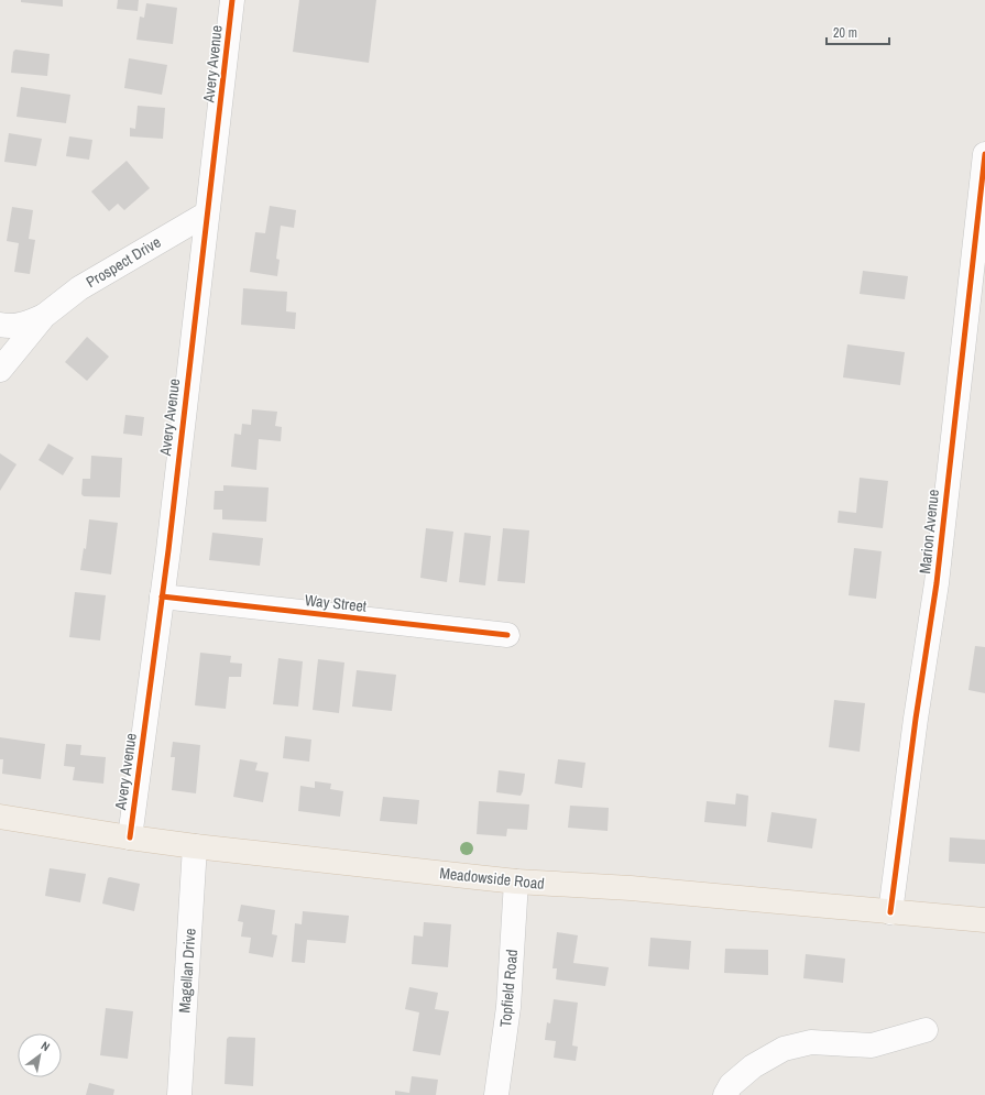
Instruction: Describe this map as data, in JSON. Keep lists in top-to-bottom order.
{
  "streets": {
    "main road": ["Meadowside Road"],
    "street": [
      "Avery Avenue",
      "Prospect Drive",
      "Marion Avenue",
      "Way Street",
      "Magellan Drive",
      "Topfield Road"
    ]
  },
  "crossings": [
    ["Avery Avenue", "Prospect Drive"],
    ["Avery Avenue", "Way Street"],
    ["Avery Avenue", "Meadowside Road"],
    ["Marion Avenue", "Meadowside Road"],
    ["Meadowside Road", "Magellan Drive"],
    ["Meadowside Road", "Topfield Road"]
  ],
  "scale_bar": "20 m",
  "north": "top right"
}
